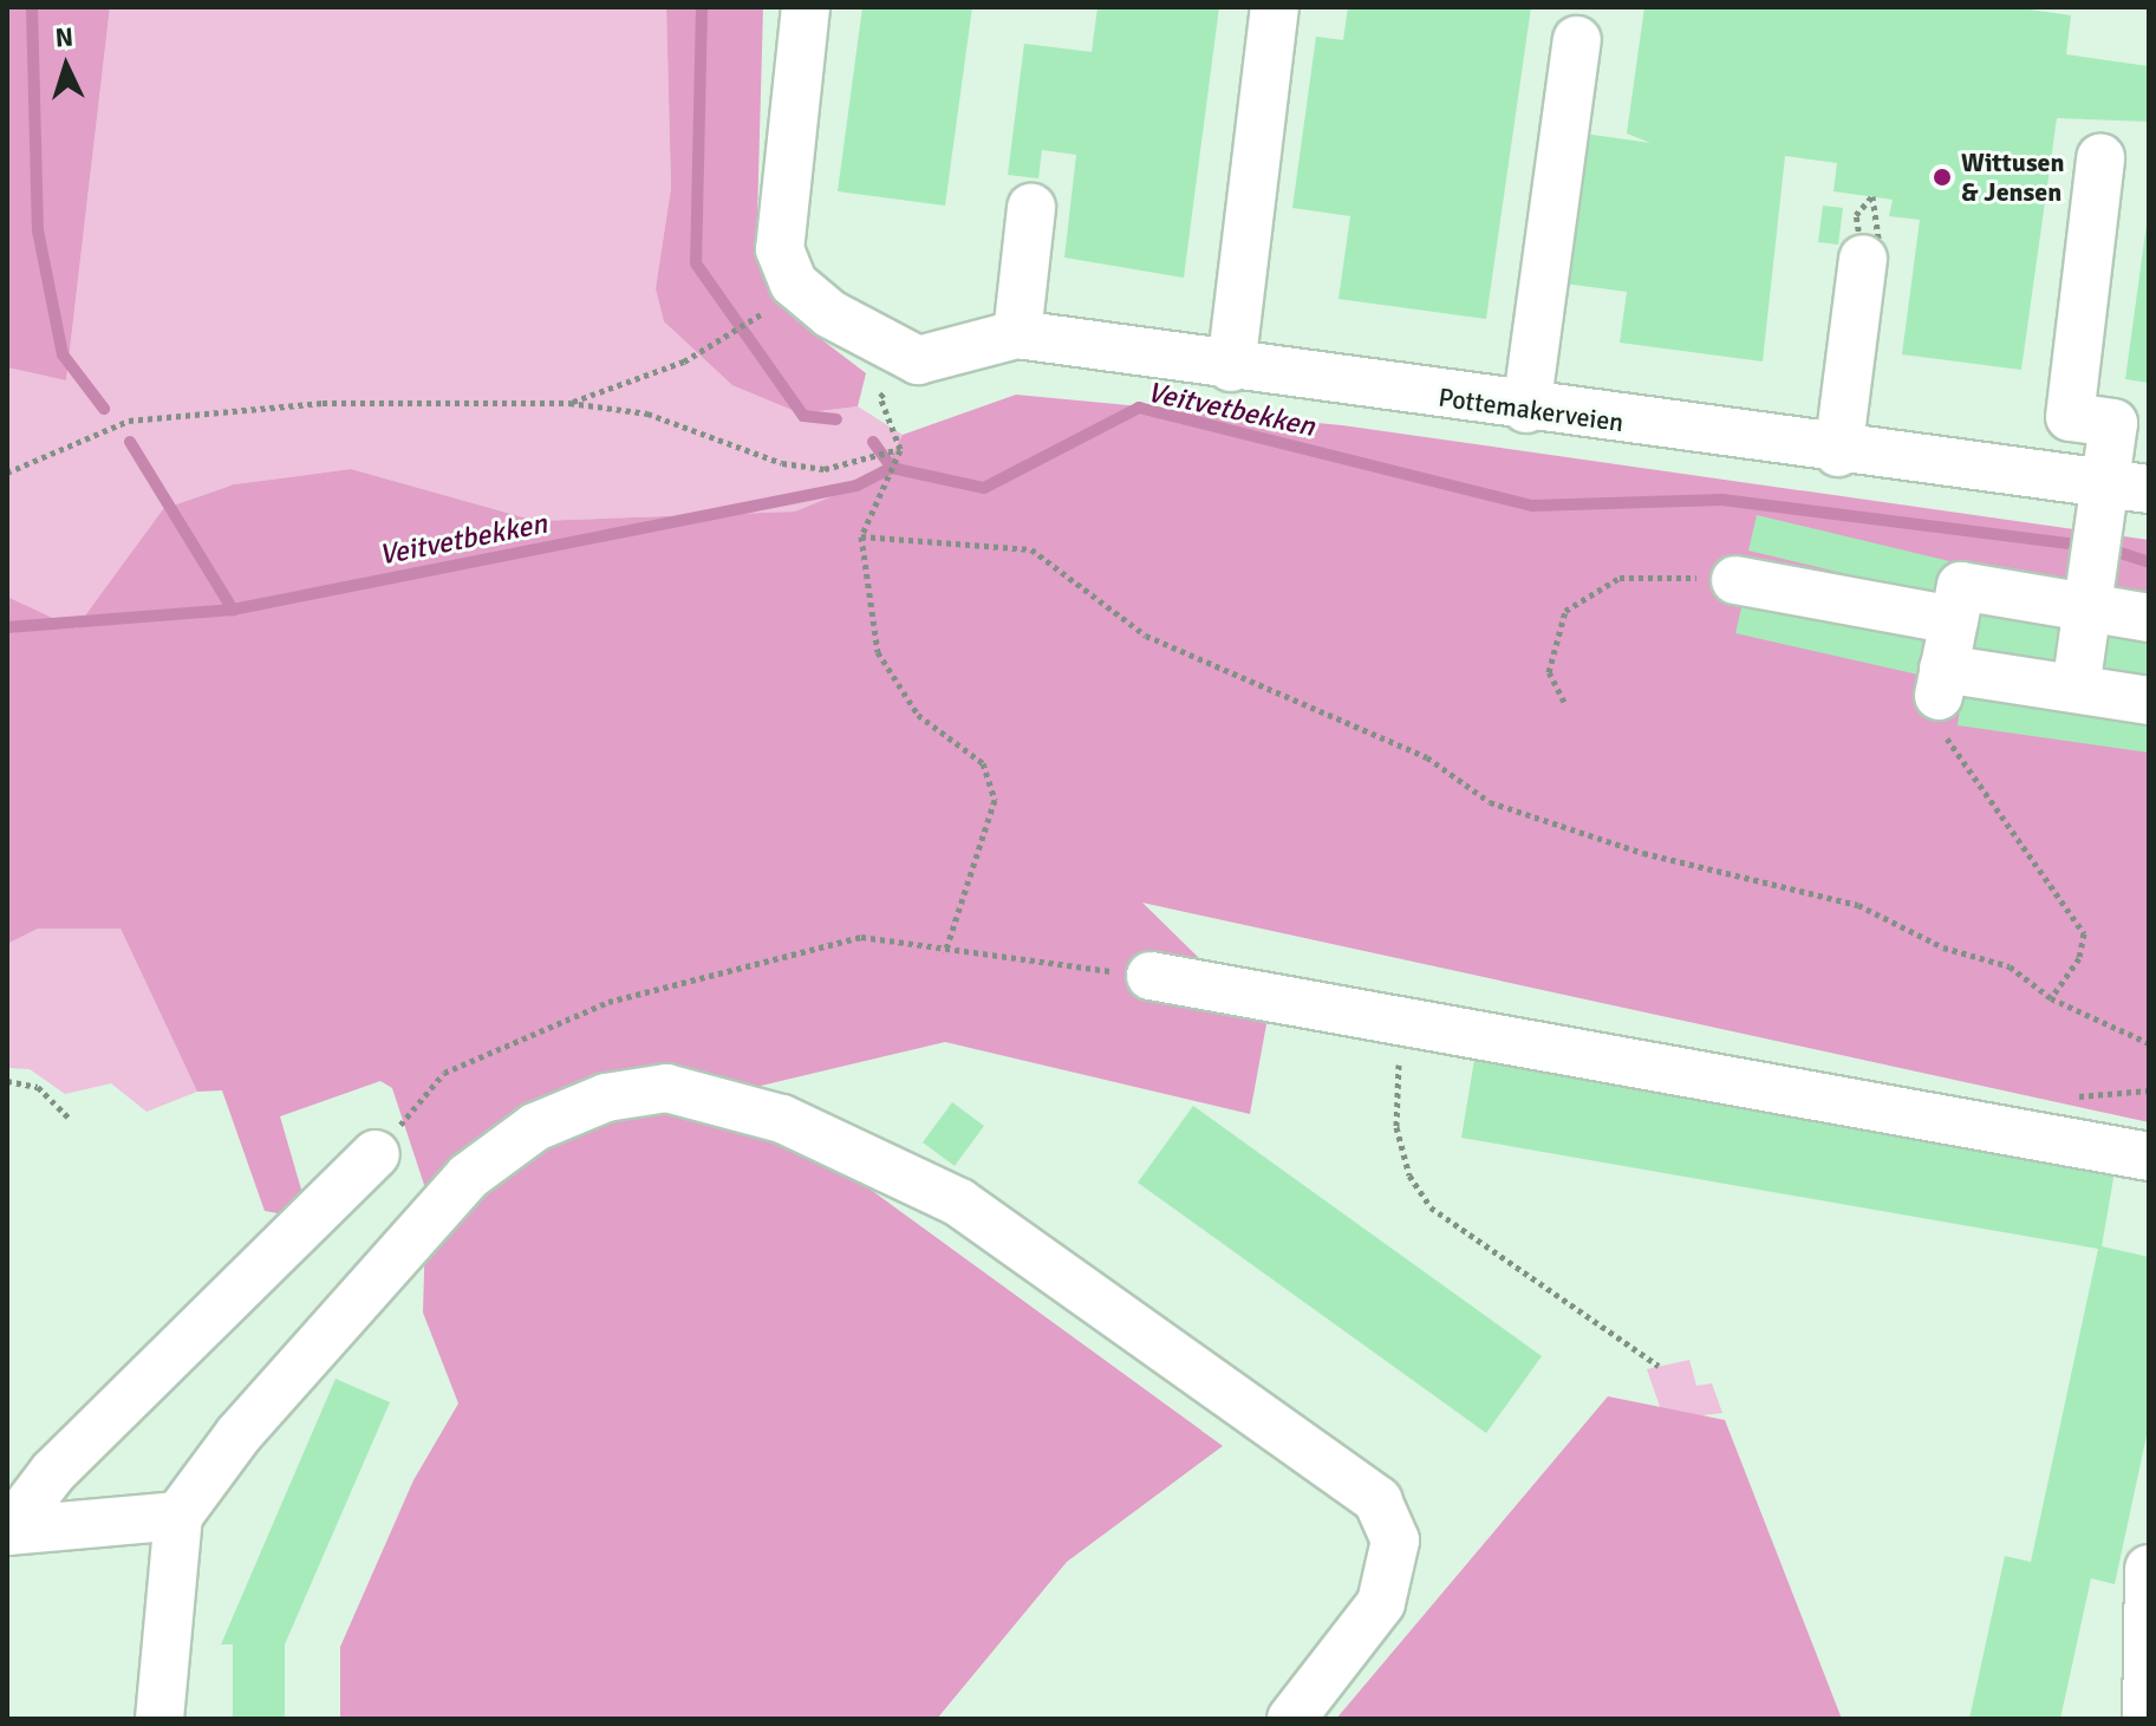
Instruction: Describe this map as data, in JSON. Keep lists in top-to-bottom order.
{
  "streets": {
    "street": ["Pottemakerveien"]
  },
  "water": ["Veitvetbekken"],
  "places": ["Wittusen & Jensen"],
  "north": "top"
}
